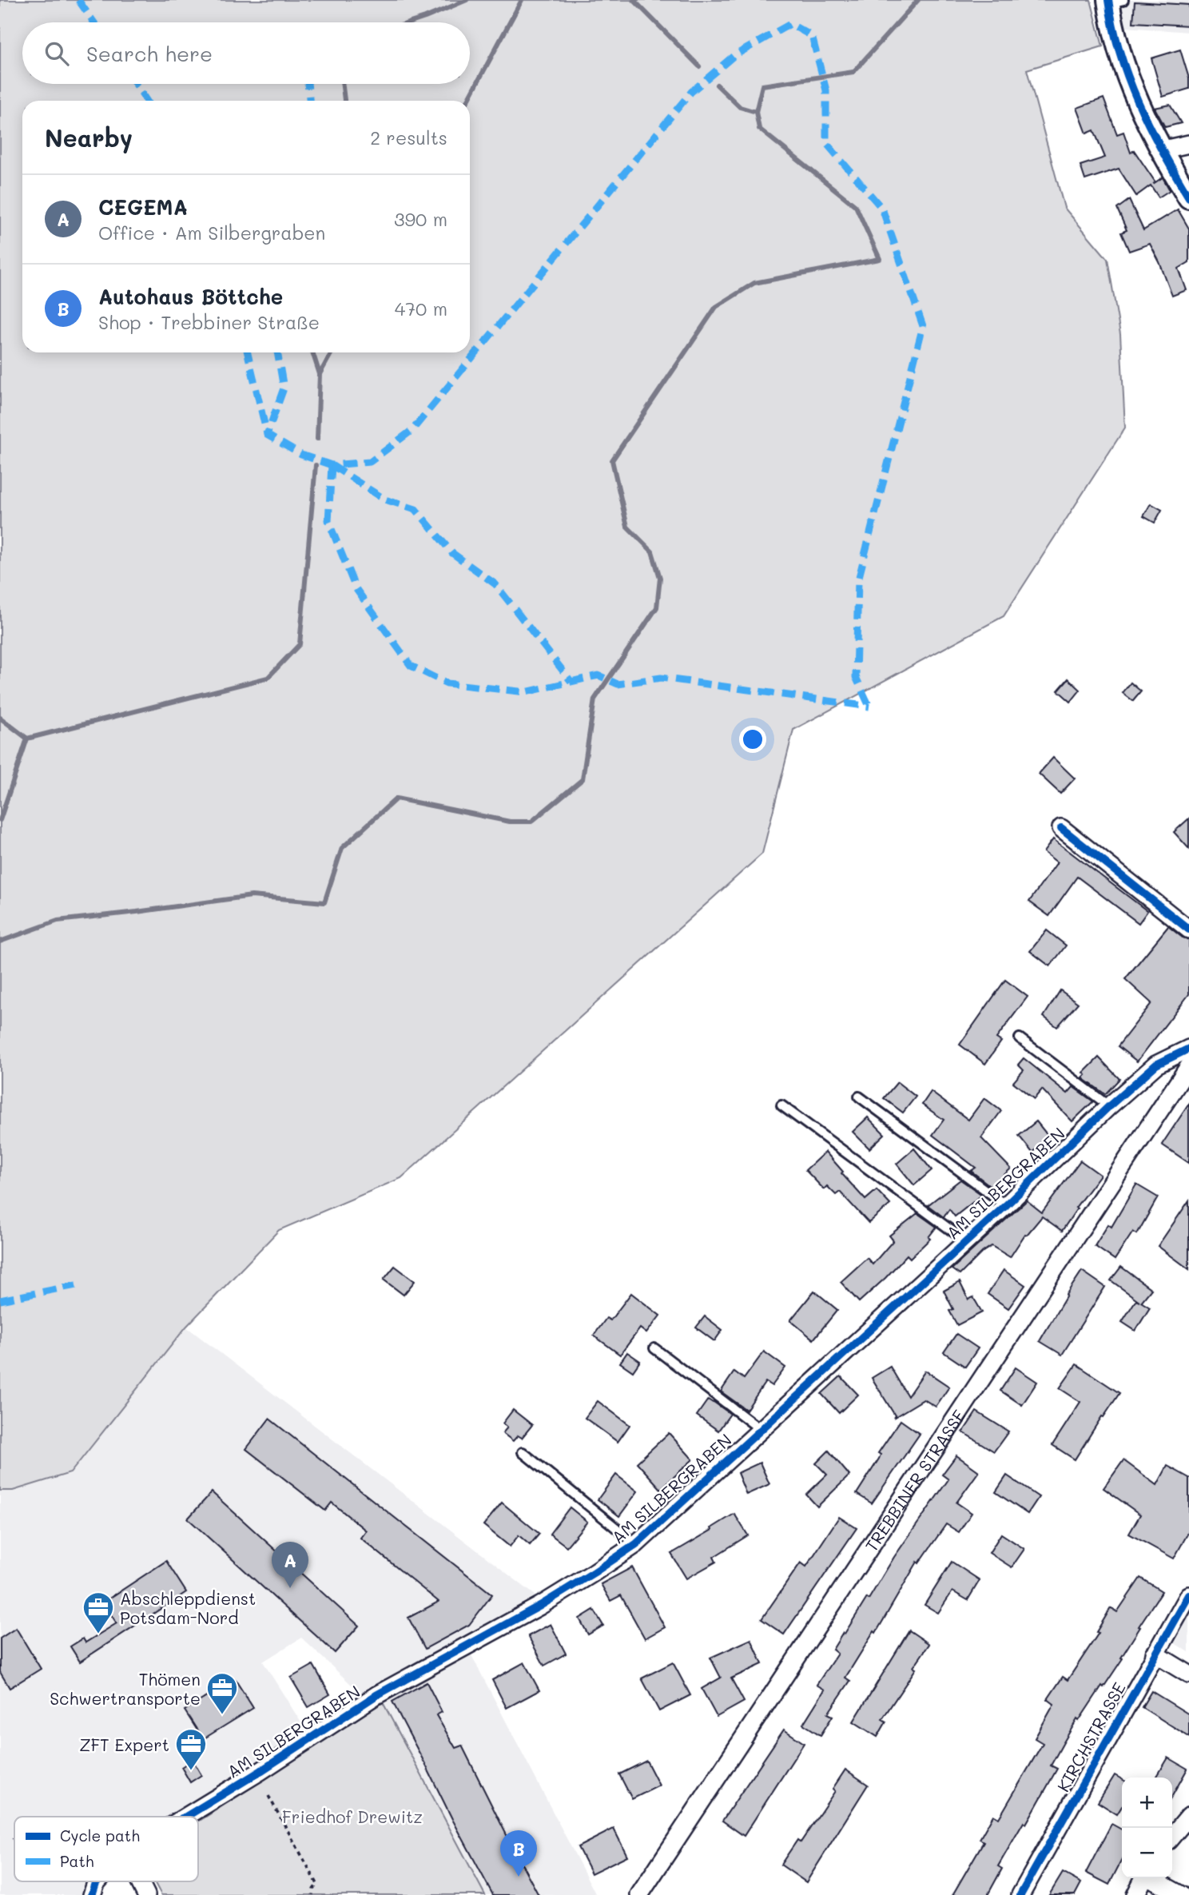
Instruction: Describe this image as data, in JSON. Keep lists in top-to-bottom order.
{
  "streets": {
    "street": ["AM SILBERGRABEN", "TREBBINER STRASSE", "KIRCHSTRASSE"]
  },
  "parks": ["Friedhof Drewitz"],
  "places": {
    "office": ["Abschleppdienst Potsdam-Nord", "Thömen Schwertransporte", "ZFT Expert"]
  },
  "legend": ["Cycle path", "Path"],
  "page": {
    "search": "Search here",
    "heading": ["Nearby", "2 results"],
    "list": [
      {
        "mark": "A",
        "name": "CEGEMA",
        "note": "Office · Am Silbergraben",
        "value": "390 m"
      },
      {
        "mark": "B",
        "name": "Autohaus Böttche",
        "note": "Shop · Trebbiner Straße",
        "value": "470 m"
      }
    ],
    "pins": ["A", "B"],
    "map_buttons": ["+", "−"]
  }
}
